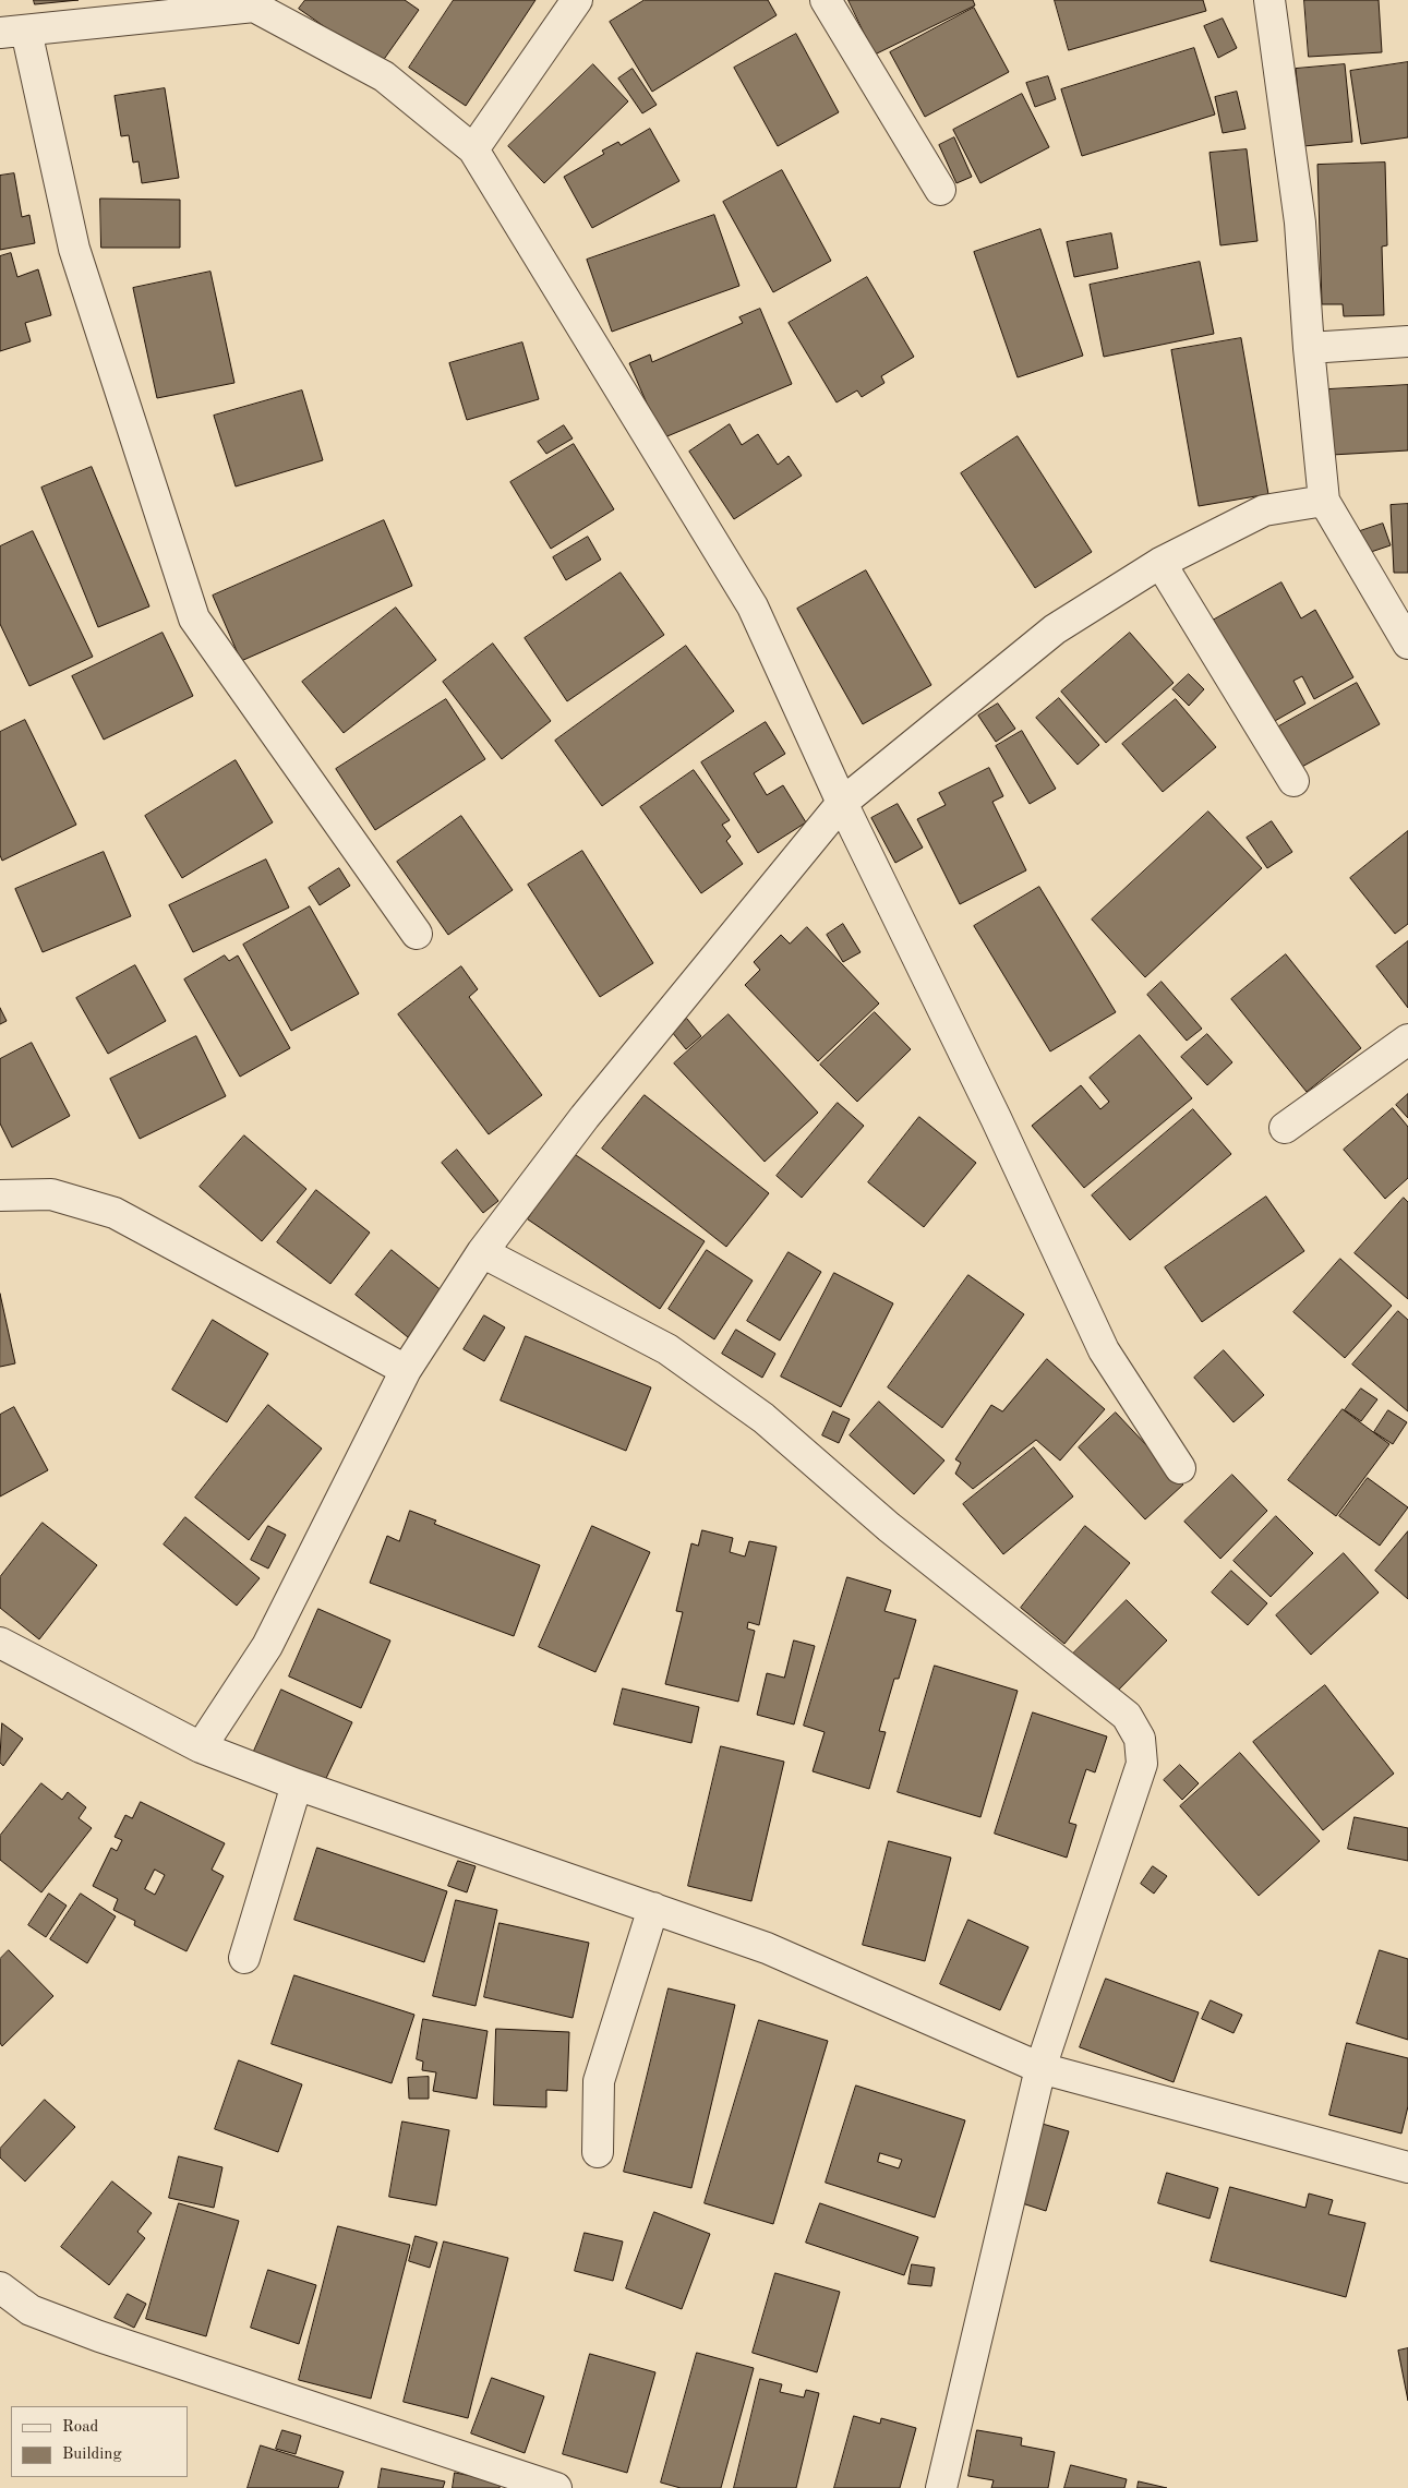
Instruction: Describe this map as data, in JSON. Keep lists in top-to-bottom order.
{
  "legend": ["Road", "Building"]
}
